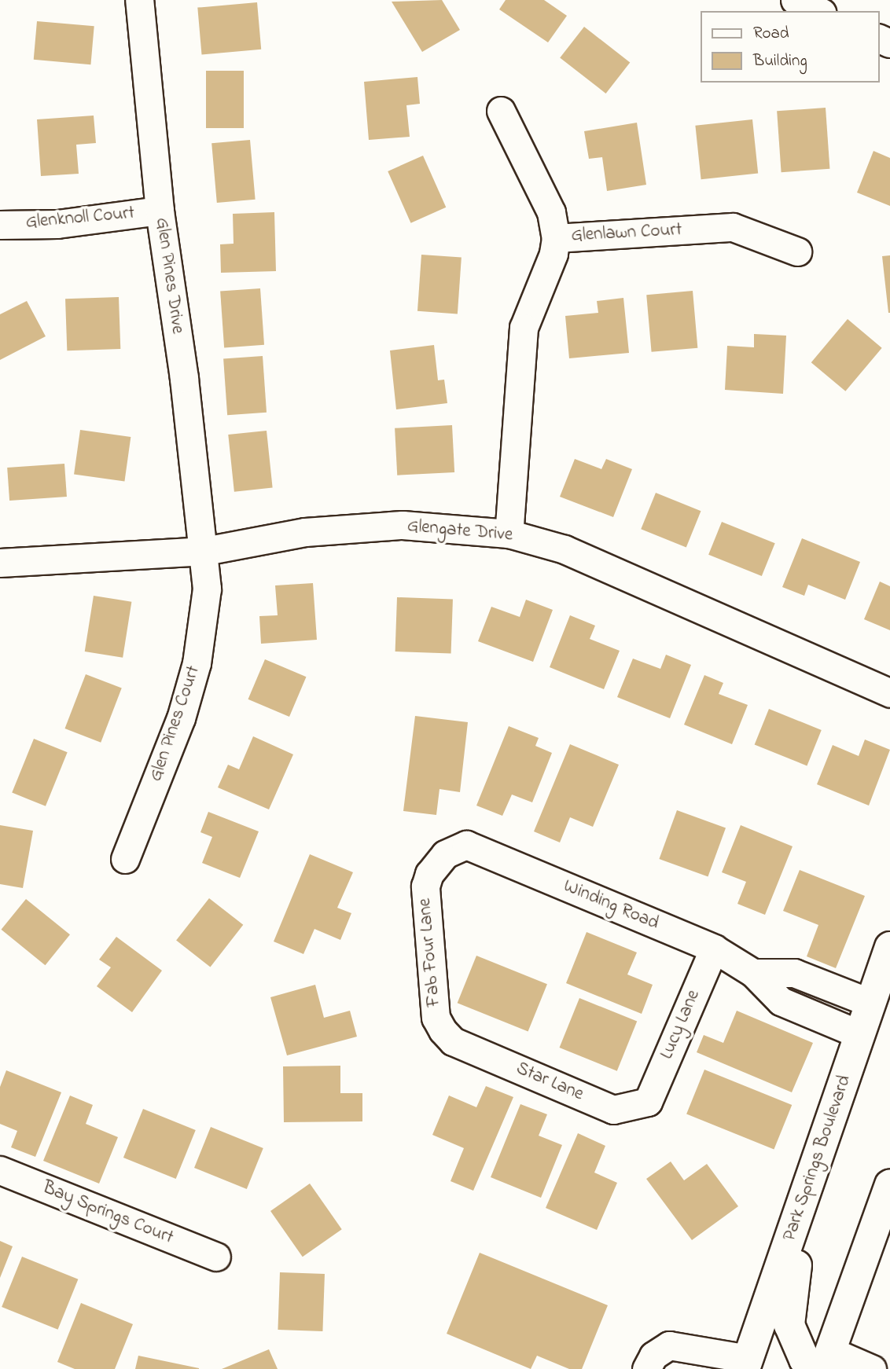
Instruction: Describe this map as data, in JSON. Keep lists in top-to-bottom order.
{
  "streets": {
    "main road": ["Park Springs Boulevard"],
    "street": [
      "Glenknoll Court",
      "Glenlawn Court",
      "Glen Pines Drive",
      "Glengate Drive",
      "Glen Pines Court",
      "Winding Road",
      "Fab Four Lane",
      "Lucy Lane",
      "Star Lane",
      "Bay Springs Court"
    ]
  },
  "crossings": [
    ["Glenknoll Court", "Glen Pines Drive"],
    ["Glenlawn Court", "Glengate Drive"],
    ["Glen Pines Drive", "Glengate Drive"],
    ["Glen Pines Drive", "Glen Pines Court"],
    ["Glengate Drive", "Glen Pines Court"],
    ["Winding Road", "Fab Four Lane"],
    ["Winding Road", "Lucy Lane"],
    ["Winding Road", "Park Springs Boulevard"],
    ["Fab Four Lane", "Star Lane"],
    ["Lucy Lane", "Star Lane"]
  ],
  "legend": ["Road", "Building"]
}
